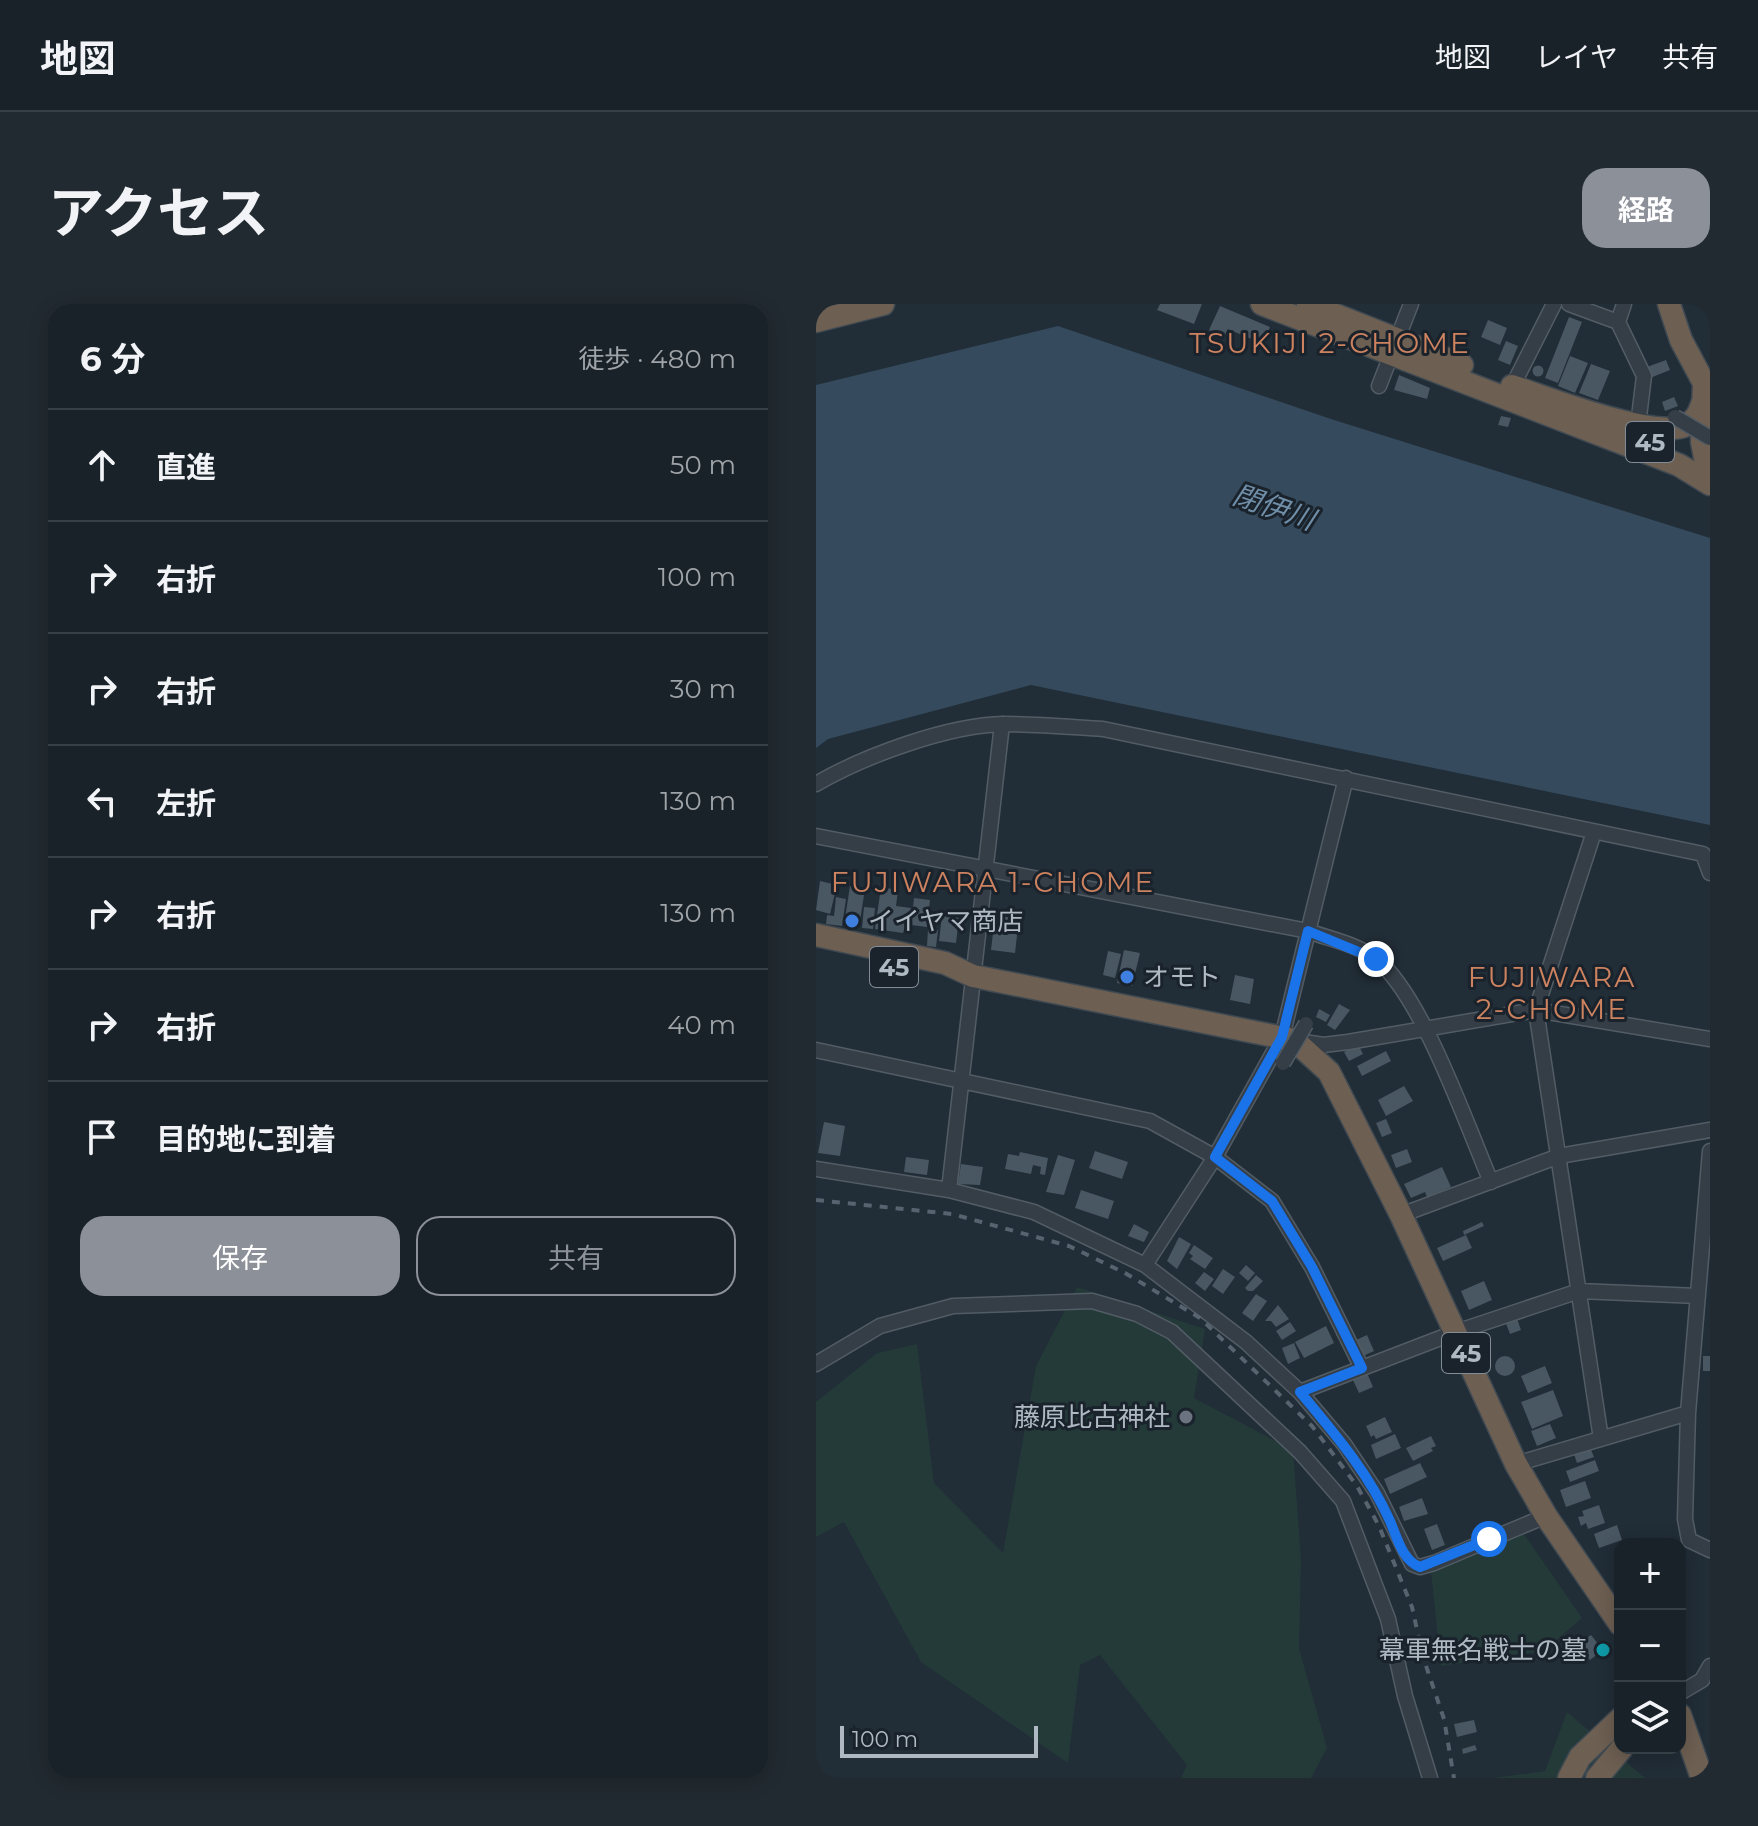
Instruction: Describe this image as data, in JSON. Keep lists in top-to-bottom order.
{
  "streets": {
    "highway": ["45"]
  },
  "districts": ["TSUKIJI 2-CHOME", "FUJIWARA 1-CHOME", "FUJIWARA 2-CHOME"],
  "water": ["閉伊川"],
  "places": [
    "イイヤマ商店",
    "オモト",
    "藤原比古神社",
    "幕軍無名戦士の墓"
  ],
  "scale_bar": "100 m",
  "page": {
    "header": "地図",
    "nav": ["地図", "レイヤ", "共有"],
    "title": "アクセス",
    "buttons": [
      "経路",
      ["保存", "共有"]
    ],
    "heading": ["6 分", "徒歩 · 480 m"],
    "list": [
      ["直進", "50 m"],
      ["右折", "100 m"],
      ["右折", "30 m"],
      ["左折", "130 m"],
      ["右折", "130 m"],
      ["右折", "40 m"],
      "目的地に到着"
    ],
    "map_buttons": ["+", "−"],
    "scale": "100 m"
  }
}
